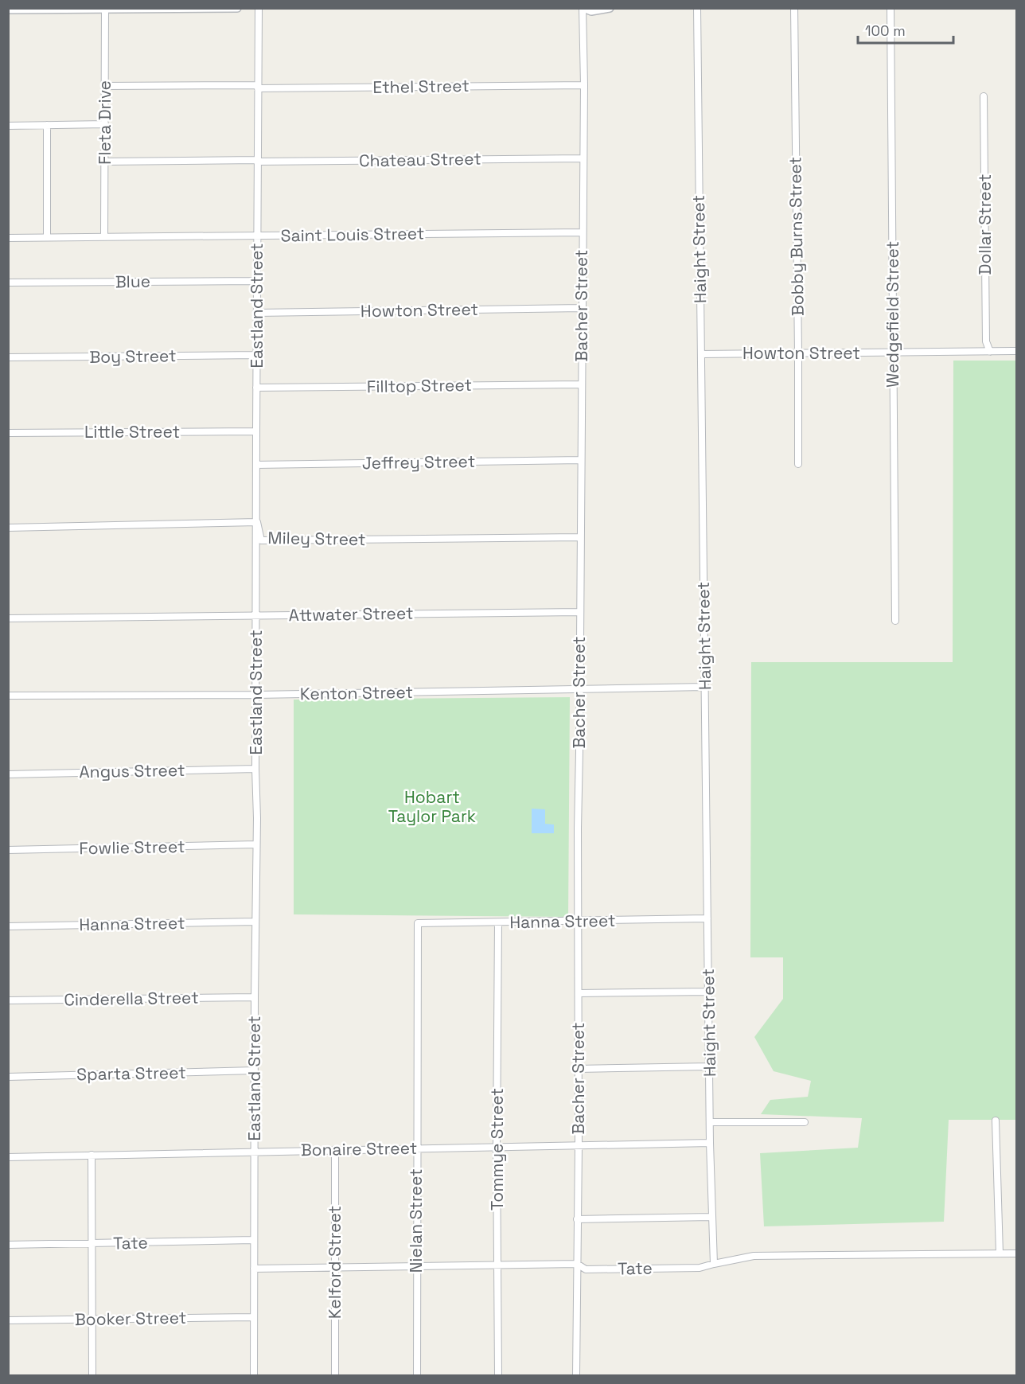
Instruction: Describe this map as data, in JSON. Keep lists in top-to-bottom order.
{
  "streets": {
    "street": [
      "Ethel Street",
      "Fleta Drive",
      "Chateau Street",
      "Dollar Street",
      "Saint Louis Street",
      "Bobby Burns Street",
      "Haight Street",
      "Blue",
      "Eastland Street",
      "Bacher Street",
      "Howton Street",
      "Wedgefield Street",
      "Boy Street",
      "Filltop Street",
      "Little Street",
      "Jeffrey Street",
      "Miley Street",
      "Attwater Street",
      "Kenton Street",
      "Angus Street",
      "Fowlie Street",
      "Hanna Street",
      "Cinderella Street",
      "Sparta Street",
      "Bonaire Street",
      "Tommye Street",
      "Nielan Street",
      "Tate",
      "Kelford Street",
      "Booker Street"
    ]
  },
  "crossings": [
    ["Ethel Street", "Fleta Drive"],
    ["Ethel Street", "Eastland Street"],
    ["Ethel Street", "Bacher Street"],
    ["Fleta Drive", "Chateau Street"],
    ["Fleta Drive", "Saint Louis Street"],
    ["Chateau Street", "Eastland Street"],
    ["Chateau Street", "Bacher Street"],
    ["Dollar Street", "Howton Street"],
    ["Saint Louis Street", "Eastland Street"],
    ["Saint Louis Street", "Bacher Street"],
    ["Bobby Burns Street", "Howton Street"],
    ["Haight Street", "Howton Street"],
    ["Haight Street", "Kenton Street"],
    ["Haight Street", "Hanna Street"],
    ["Haight Street", "Bonaire Street"],
    ["Haight Street", "Tate"],
    ["Blue", "Eastland Street"],
    ["Eastland Street", "Howton Street"],
    ["Eastland Street", "Boy Street"],
    ["Eastland Street", "Filltop Street"],
    ["Eastland Street", "Little Street"],
    ["Eastland Street", "Jeffrey Street"],
    ["Eastland Street", "Miley Street"],
    ["Eastland Street", "Attwater Street"],
    ["Eastland Street", "Kenton Street"],
    ["Eastland Street", "Angus Street"],
    ["Eastland Street", "Fowlie Street"],
    ["Eastland Street", "Hanna Street"],
    ["Eastland Street", "Cinderella Street"],
    ["Eastland Street", "Sparta Street"],
    ["Eastland Street", "Bonaire Street"],
    ["Eastland Street", "Tate"],
    ["Eastland Street", "Booker Street"],
    ["Bacher Street", "Howton Street"],
    ["Bacher Street", "Filltop Street"],
    ["Bacher Street", "Jeffrey Street"],
    ["Bacher Street", "Miley Street"],
    ["Bacher Street", "Attwater Street"],
    ["Bacher Street", "Kenton Street"],
    ["Bacher Street", "Hanna Street"],
    ["Bacher Street", "Bonaire Street"],
    ["Bacher Street", "Tate"],
    ["Howton Street", "Wedgefield Street"],
    ["Hanna Street", "Tommye Street"],
    ["Hanna Street", "Nielan Street"],
    ["Bonaire Street", "Tommye Street"],
    ["Bonaire Street", "Nielan Street"],
    ["Bonaire Street", "Kelford Street"],
    ["Tommye Street", "Tate"],
    ["Nielan Street", "Tate"],
    ["Tate", "Kelford Street"]
  ],
  "parks": ["Hobart Taylor Park"],
  "scale_bar": "100 m"
}
